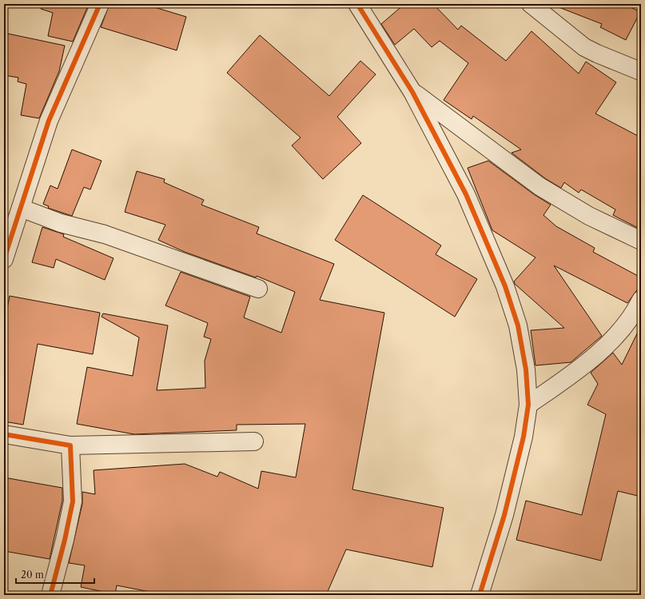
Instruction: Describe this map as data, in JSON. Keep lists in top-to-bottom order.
{
  "scale_bar": "20 m"
}
